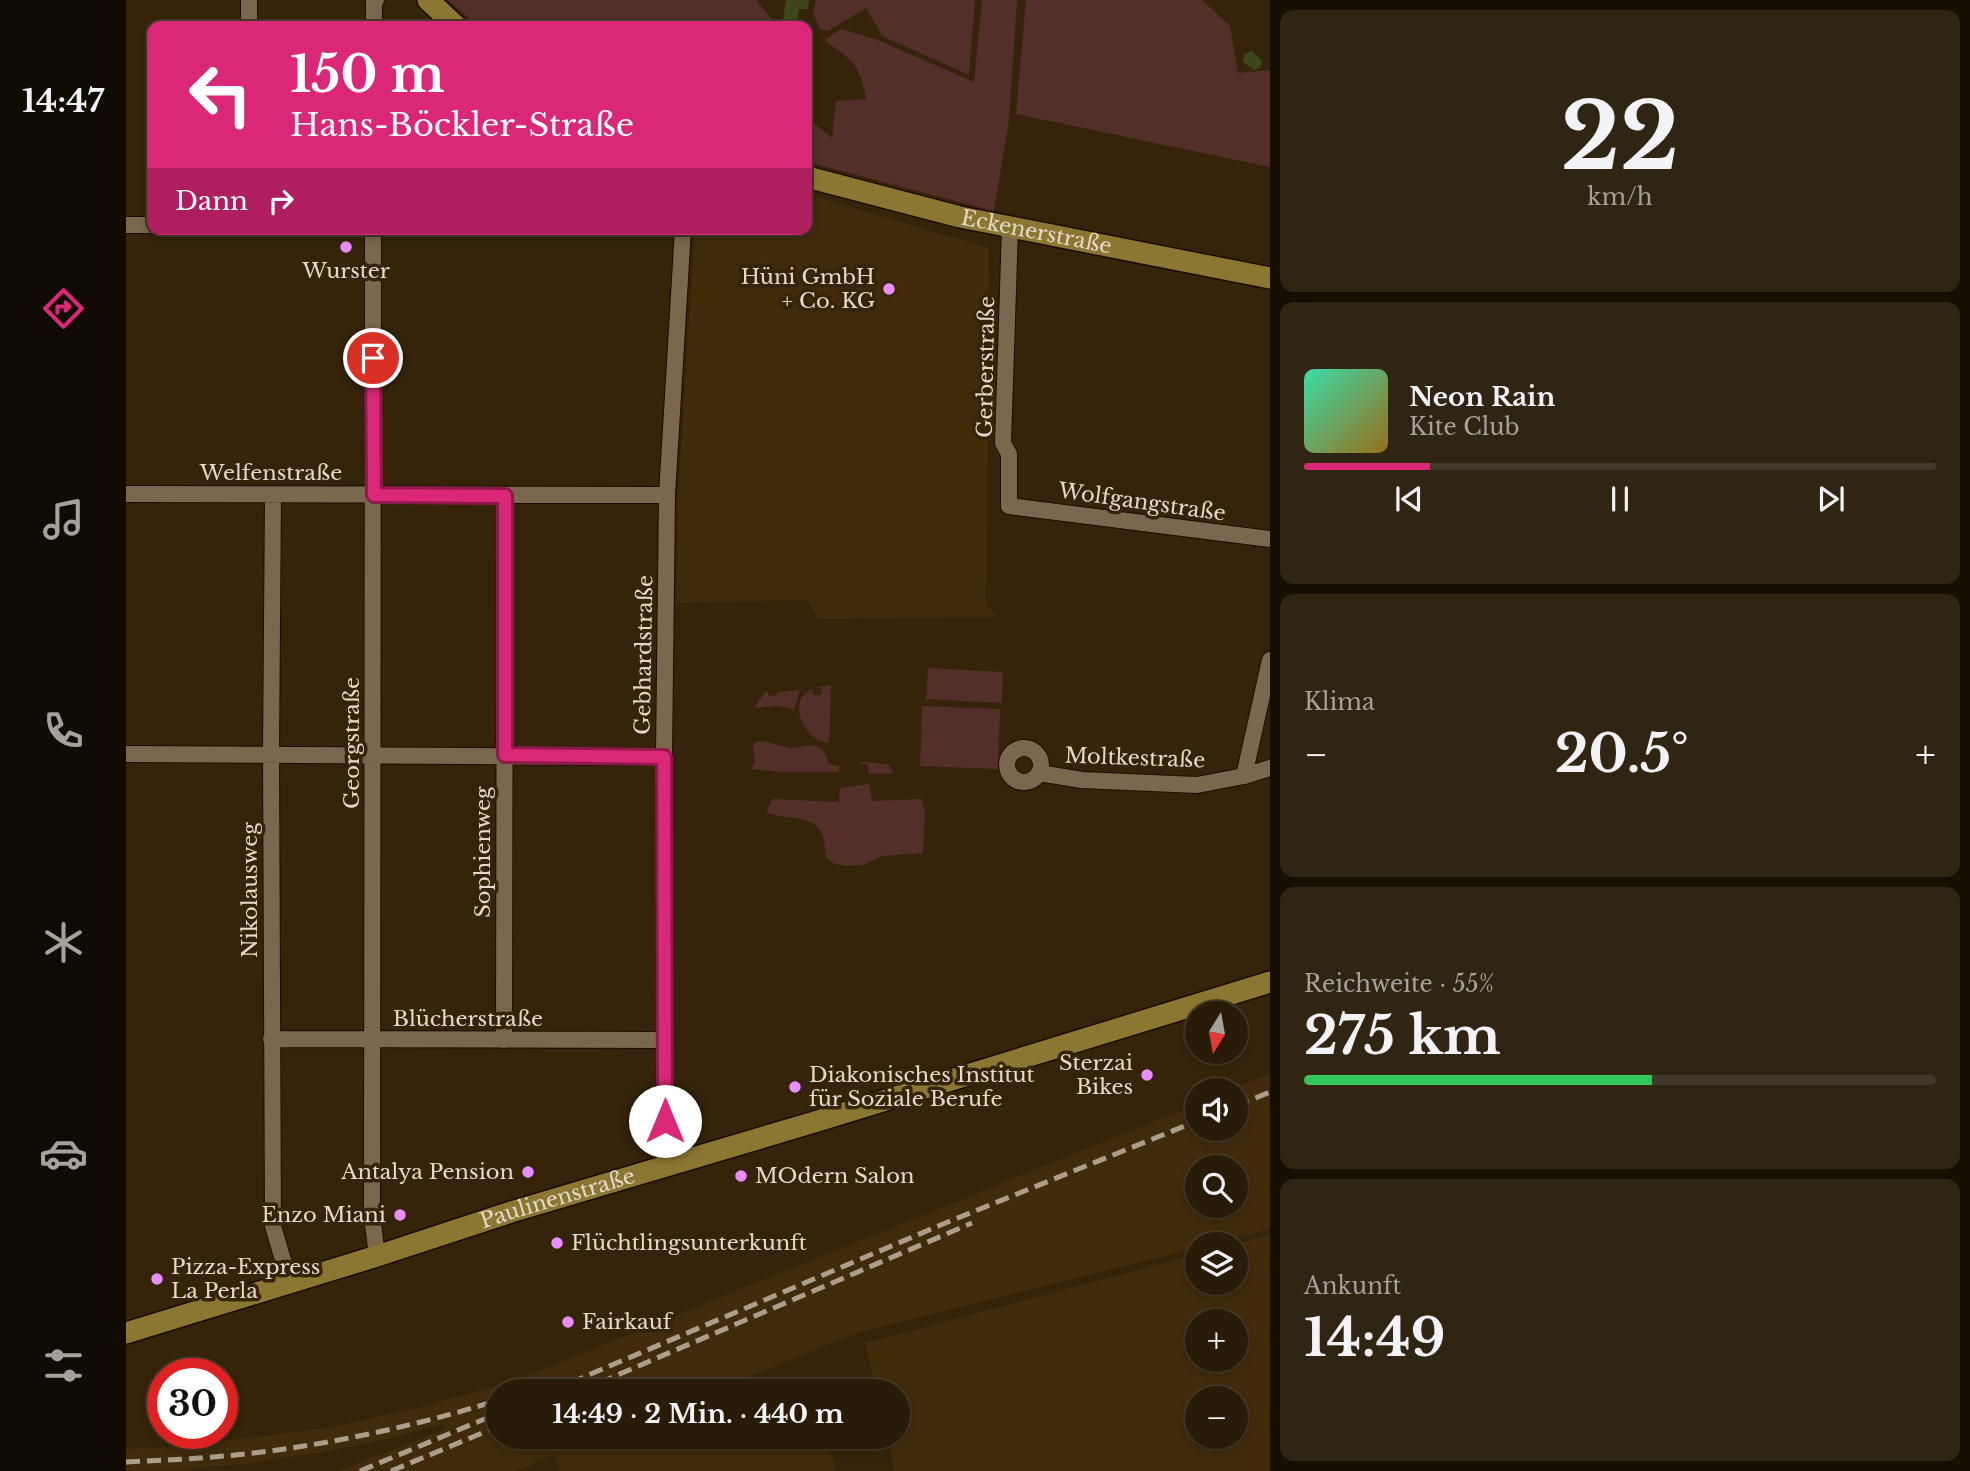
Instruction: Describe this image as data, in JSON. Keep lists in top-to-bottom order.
{
  "streets": {
    "main road": ["Eckenerstraße", "Paulinenstraße"],
    "street": [
      "Gerberstraße",
      "Welfenstraße",
      "Wolfgangstraße",
      "Gebhardstraße",
      "Georgstraße",
      "Moltkestraße",
      "Sophienweg",
      "Nikolausweg",
      "Blücherstraße"
    ]
  },
  "crossings": [
    ["Eckenerstraße", "Gerberstraße"],
    ["Gerberstraße", "Wolfgangstraße"],
    ["Welfenstraße", "Gebhardstraße"],
    ["Welfenstraße", "Georgstraße"],
    ["Welfenstraße", "Sophienweg"],
    ["Welfenstraße", "Nikolausweg"],
    ["Gebhardstraße", "Blücherstraße"],
    ["Gebhardstraße", "Paulinenstraße"],
    ["Georgstraße", "Blücherstraße"],
    ["Georgstraße", "Paulinenstraße"],
    ["Sophienweg", "Blücherstraße"],
    ["Nikolausweg", "Blücherstraße"],
    ["Nikolausweg", "Paulinenstraße"]
  ],
  "places": [
    "Wurster",
    "Hüni GmbH + Co. KG",
    "Sterzai Bikes",
    "Diakonisches Institut für Soziale Berufe",
    "Antalya Pension",
    "MOdern Salon",
    "Enzo Miani",
    "Flüchtlingsunterkunft",
    "Pizza-Express La Perla",
    "Fairkauf"
  ],
  "north": "bottom",
  "page": {
    "tabs": "14:47",
    "tile": [
      ["22", "km/h"],
      "Klima",
      ["Reichweite · 55%", "275 km"],
      ["Ankunft", "14:49"]
    ],
    "turn": ["150 m", "Hans-Böckler-Straße"],
    "then": "Dann",
    "song": ["Neon Rain", "Kite Club"],
    "heat": ["−", "20.5°", "+"],
    "map_buttons": ["+", "−"],
    "limit": "30",
    "trip": "14:49 · 2 Min. · 440 m"
  }
}
